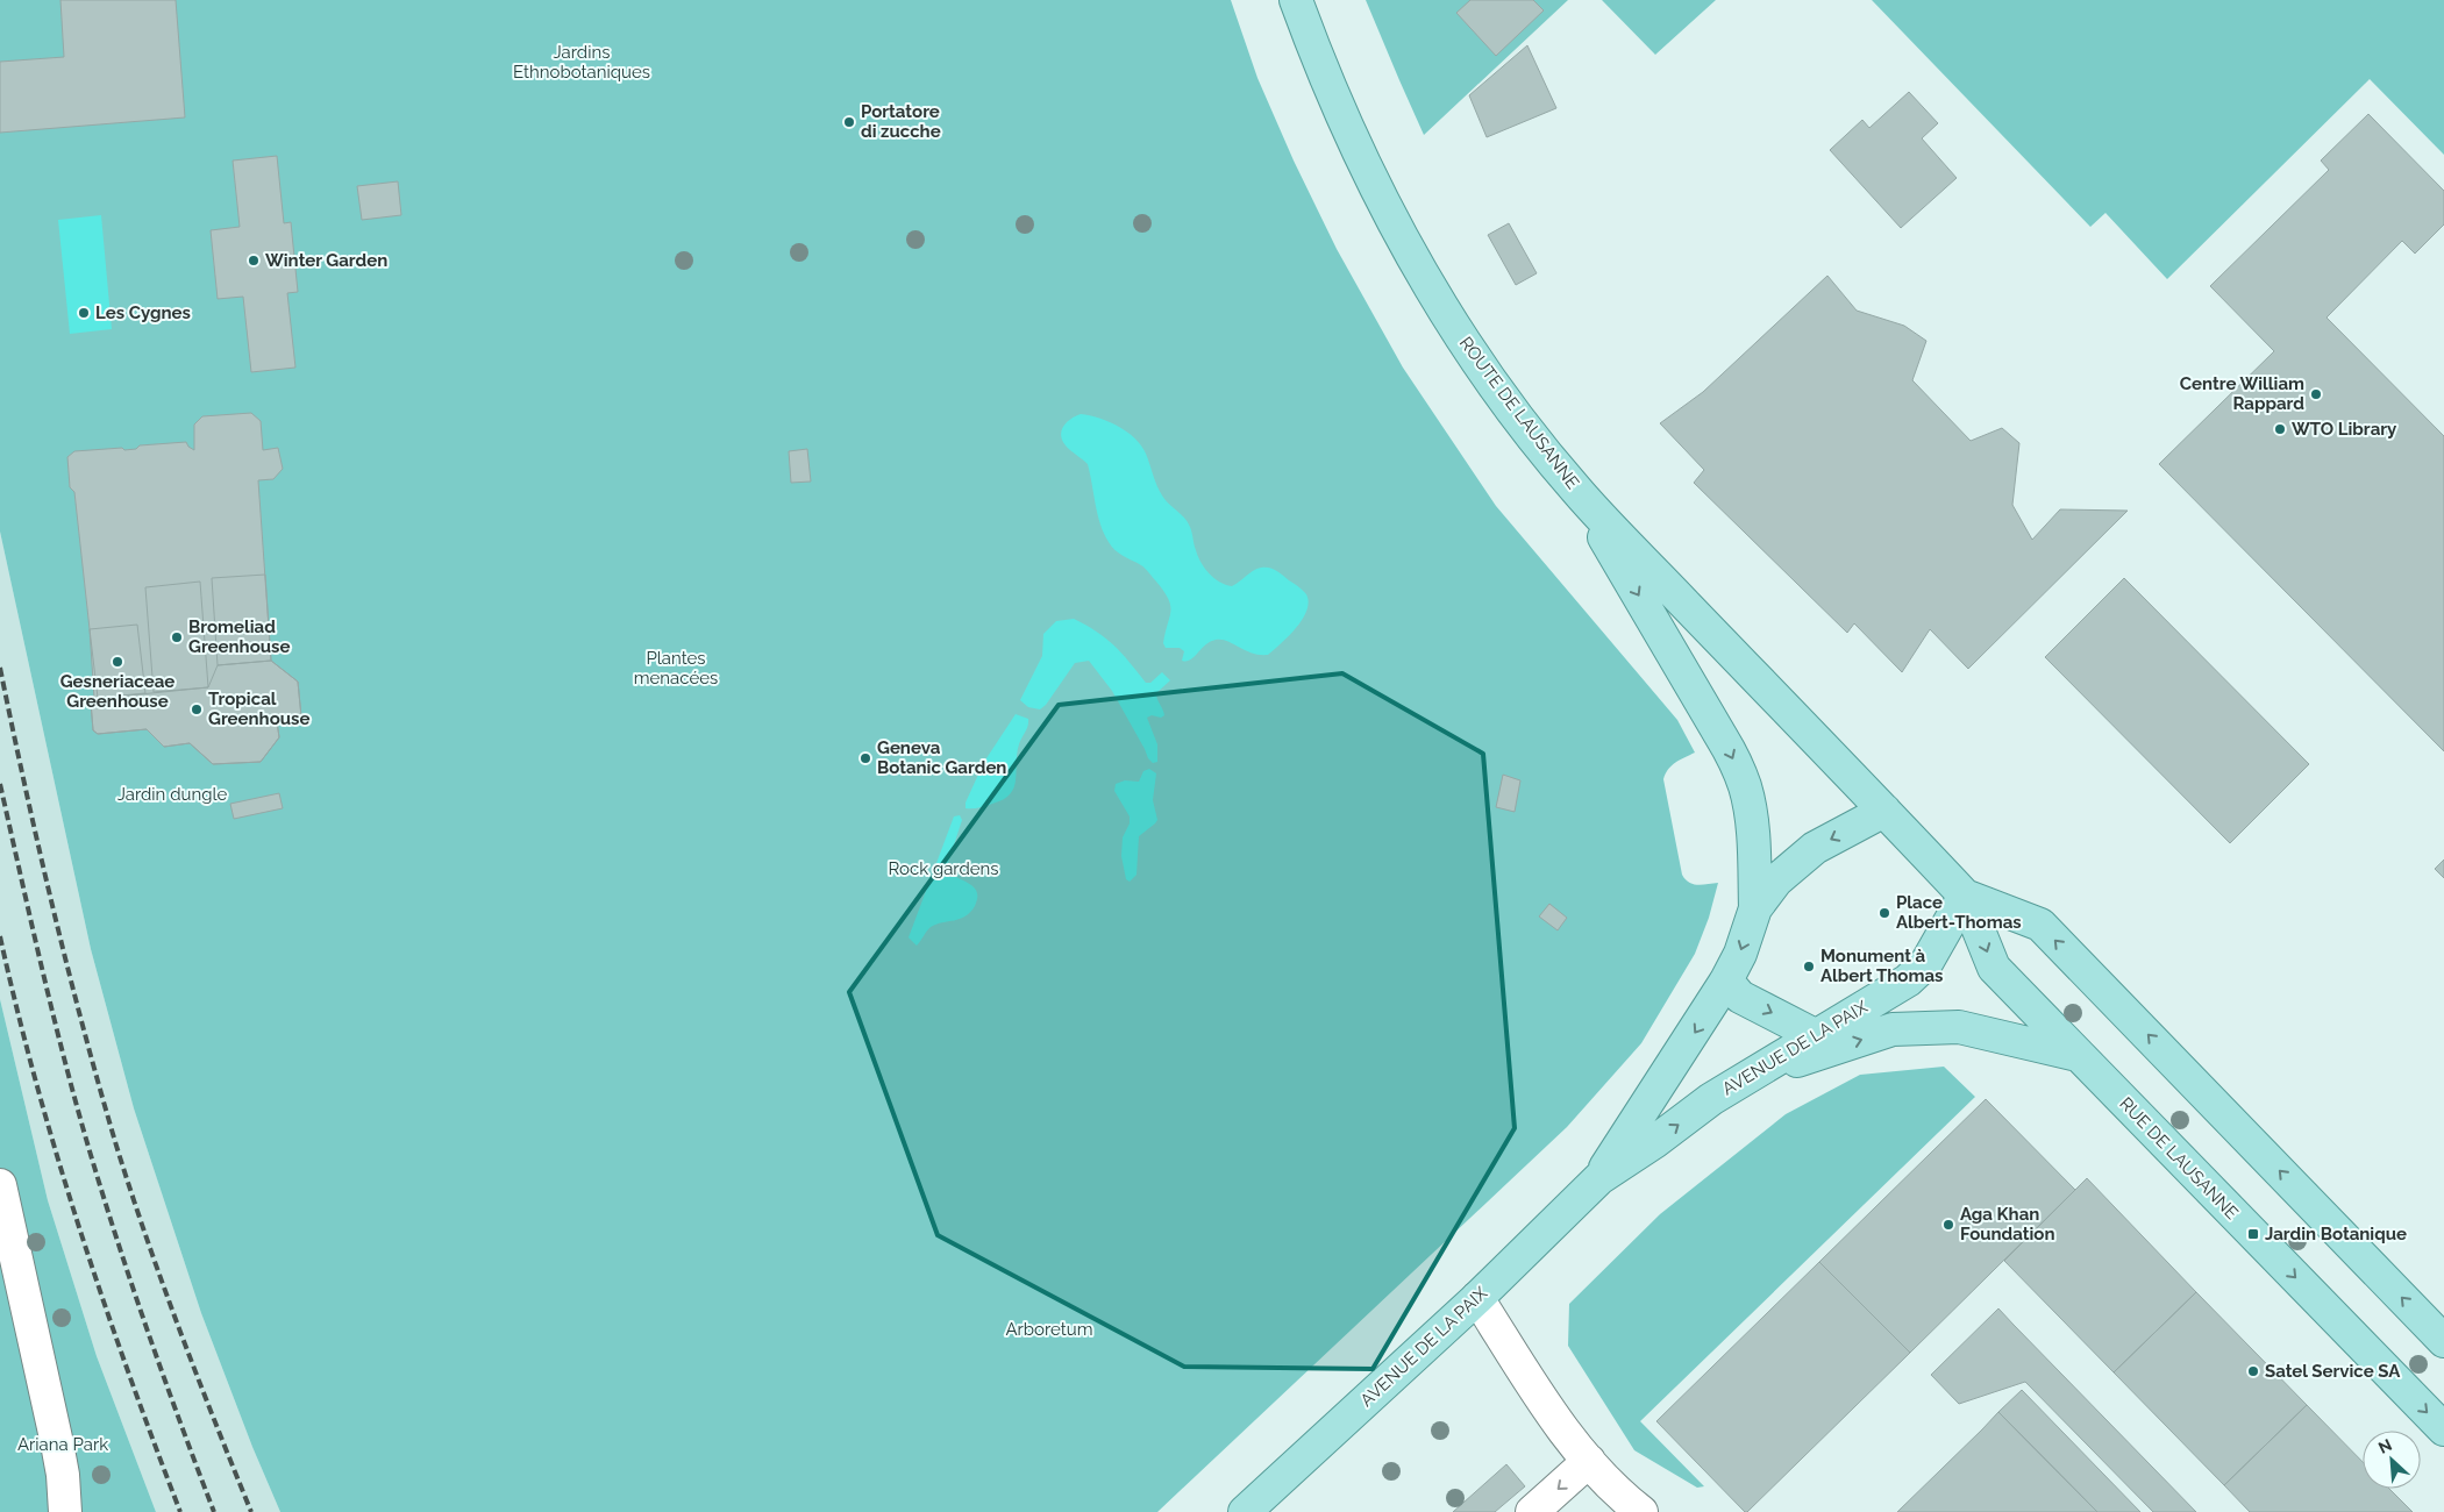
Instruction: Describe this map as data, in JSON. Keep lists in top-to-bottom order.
{
  "streets": {
    "main road": ["ROUTE DE LAUSANNE", "AVENUE DE LA PAIX", "RUE DE LAUSANNE"]
  },
  "crossings": [
    ["ROUTE DE LAUSANNE", "AVENUE DE LA PAIX"],
    ["ROUTE DE LAUSANNE", "RUE DE LAUSANNE"],
    ["AVENUE DE LA PAIX", "RUE DE LAUSANNE"]
  ],
  "parks": [
    "Jardins Ethnobotaniques",
    "Plantes menacées",
    "Jardin dungle",
    "Rock gardens",
    "Arboretum",
    "Ariana Park"
  ],
  "places": {
    "other": [
      "Portatore di zucche",
      "Winter Garden",
      "Les Cygnes",
      "Centre William Rappard",
      "WTO Library",
      "Bromeliad Greenhouse",
      "Gesneriaceae Greenhouse",
      "Tropical Greenhouse",
      "Geneva Botanic Garden",
      "Place Albert-Thomas",
      "Monument à Albert Thomas",
      "Aga Khan Foundation",
      "Satel Service SA"
    ],
    "transit": ["Jardin Botanique"]
  },
  "north": "top left"
}
